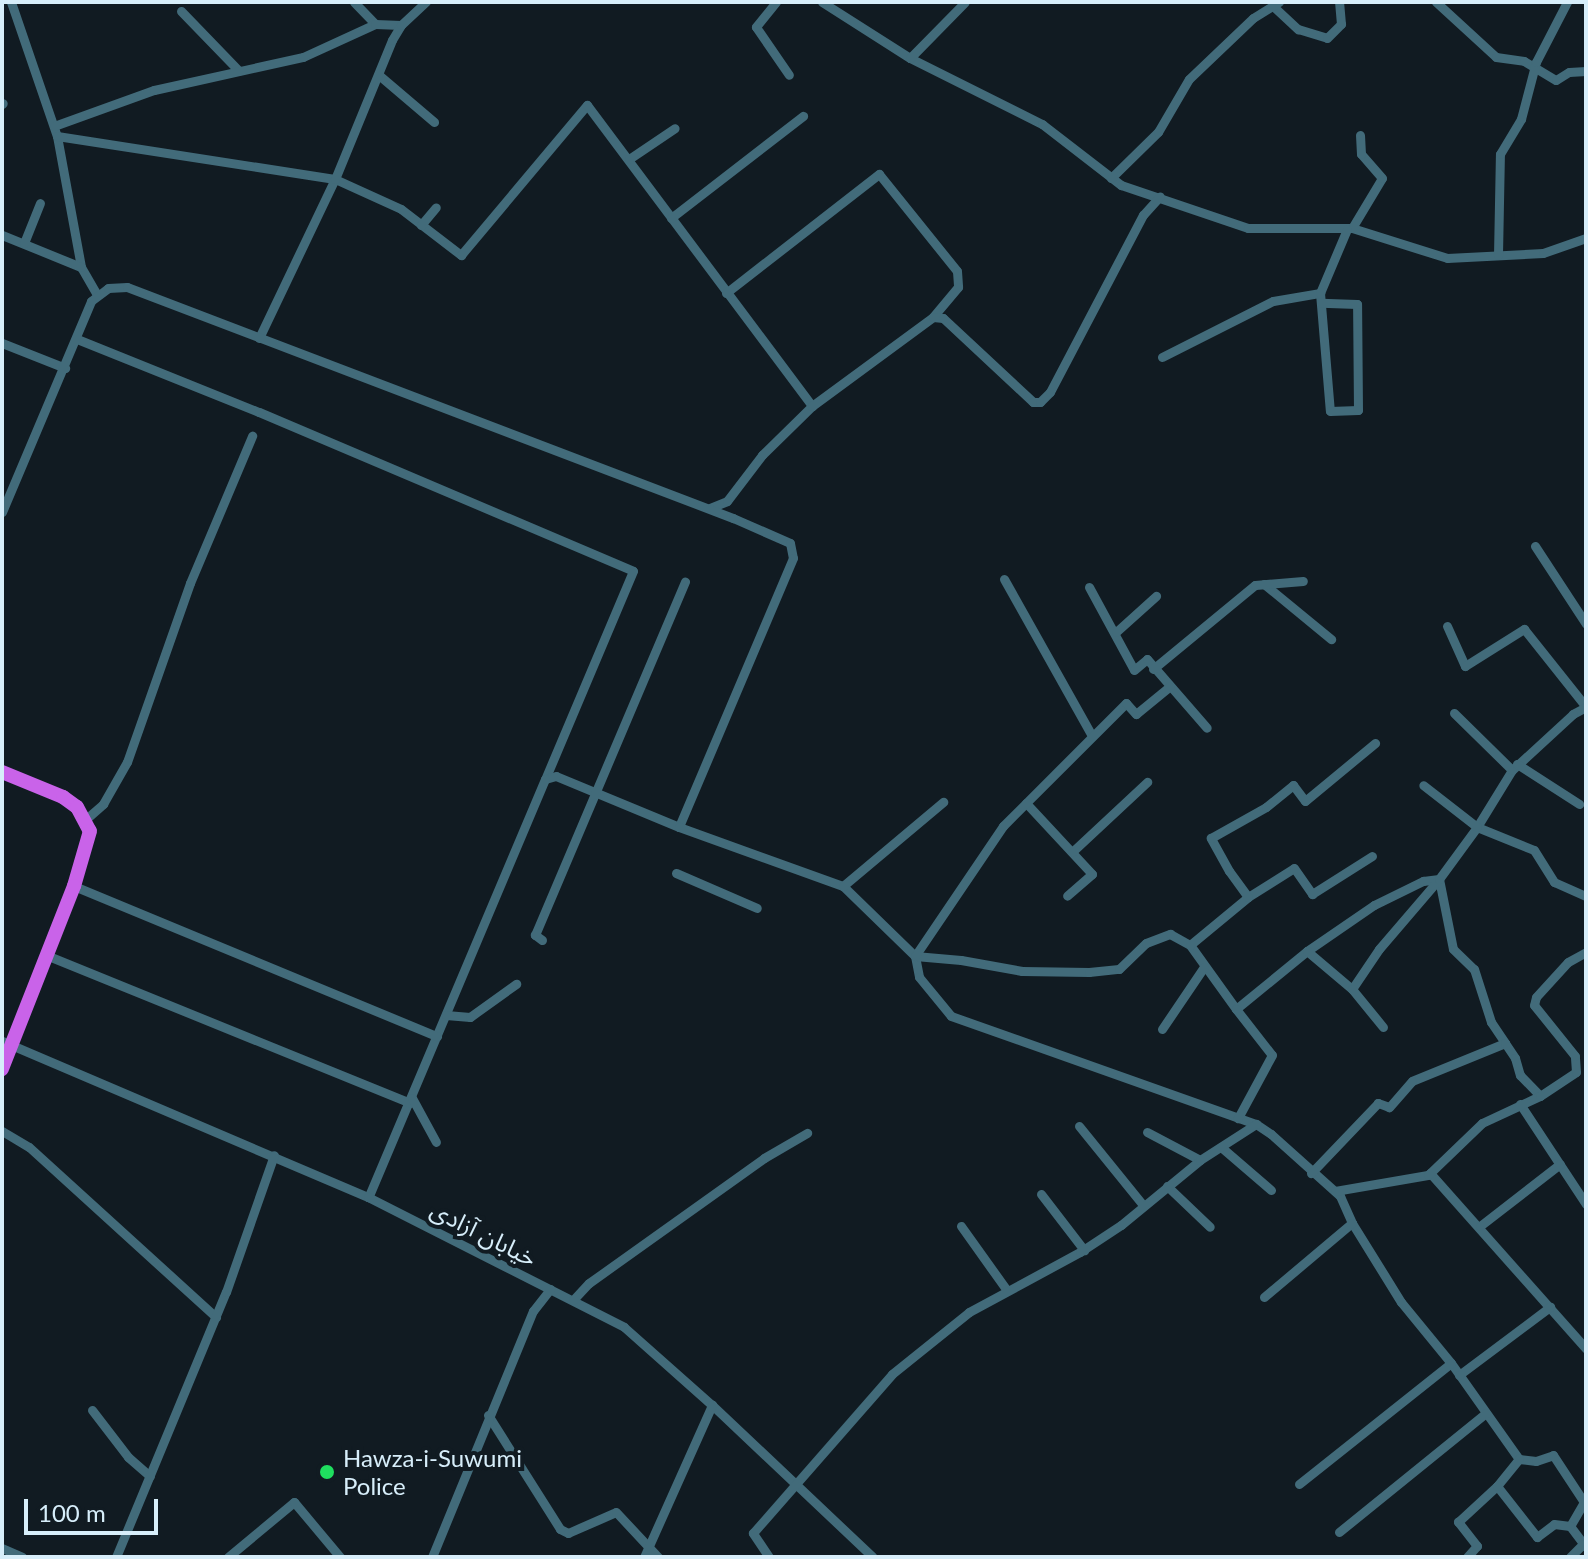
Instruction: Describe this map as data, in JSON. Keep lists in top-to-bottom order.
{
  "streets": {
    "street": ["خیابان آزادی"]
  },
  "places": ["Hawza-i-Suwumi Police"],
  "scale_bar": "100 m"
}
